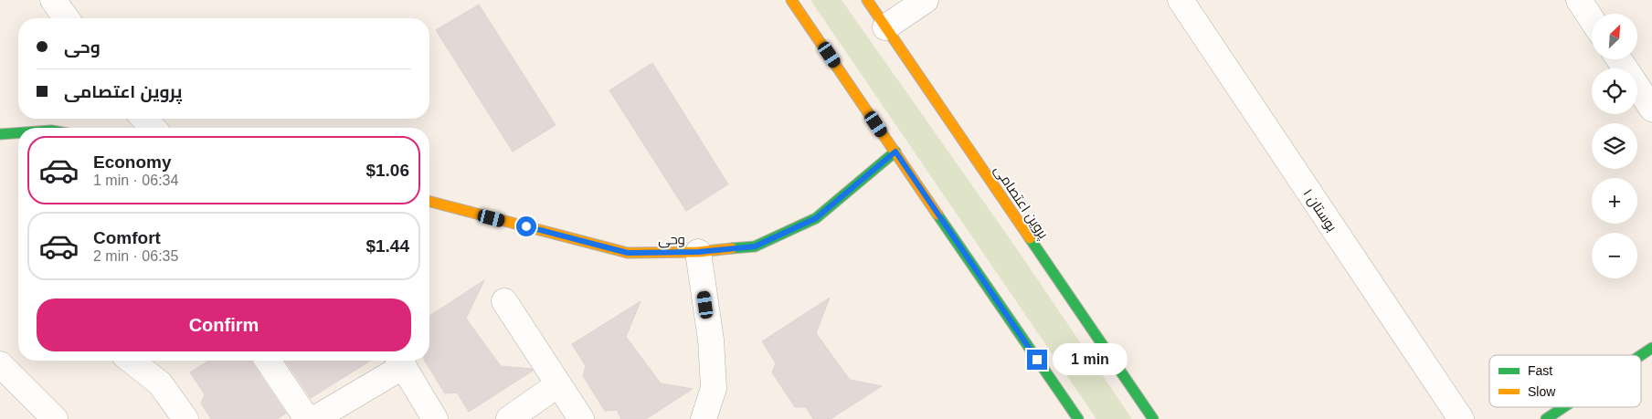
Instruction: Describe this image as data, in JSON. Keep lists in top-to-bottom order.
{
  "streets": {
    "main road": ["پروین اعتصامی", "وحی"],
    "street": ["بوستان ۱"]
  },
  "legend": ["Fast", "Slow"],
  "north": "top right",
  "page": {
    "map_buttons": ["+", "−"],
    "banner": ["وحی", "پروین اعتصامی"],
    "list": [
      {
        "name": "Economy",
        "note": "1 min · 06:34",
        "value": "$1.06"
      },
      {
        "name": "Comfort",
        "note": "2 min · 06:35",
        "value": "$1.44"
      }
    ],
    "buttons": "Confirm",
    "bubble": "1 min"
  }
}
